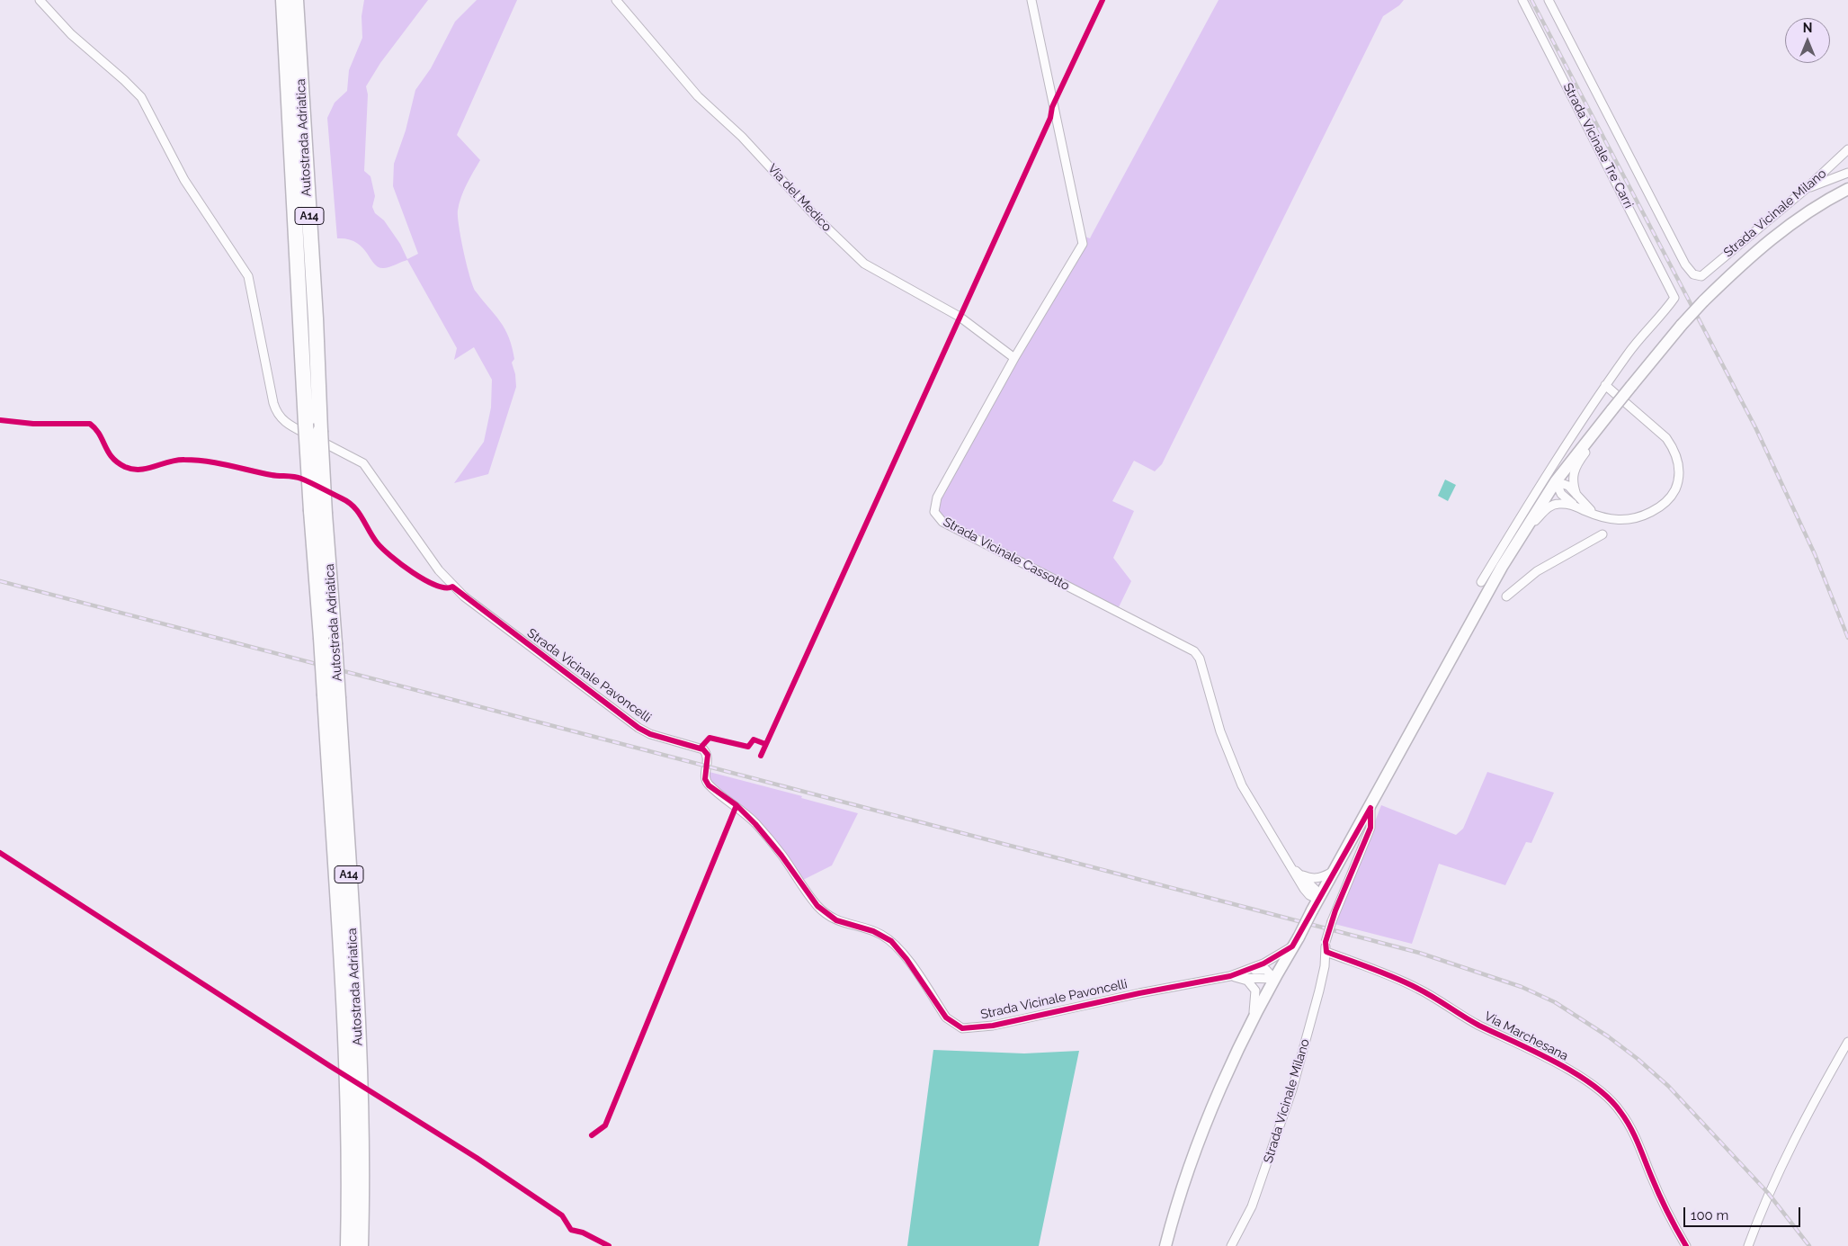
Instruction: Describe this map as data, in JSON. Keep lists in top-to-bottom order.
{
  "streets": {
    "highway": ["Autostrada Adriatica", "A14"],
    "street": [
      "Strada Vicinale Tre Carri",
      "Via del Medico",
      "Strada Vicinale Milano",
      "Strada Vicinale Cassotto",
      "Strada Vicinale Pavoncelli",
      "Via Marchesana"
    ]
  },
  "crossings": [
    ["Via del Medico", "Strada Vicinale Cassotto"],
    ["Strada Vicinale Milano", "Via Marchesana"]
  ],
  "scale_bar": "100 m",
  "north": "top"
}
